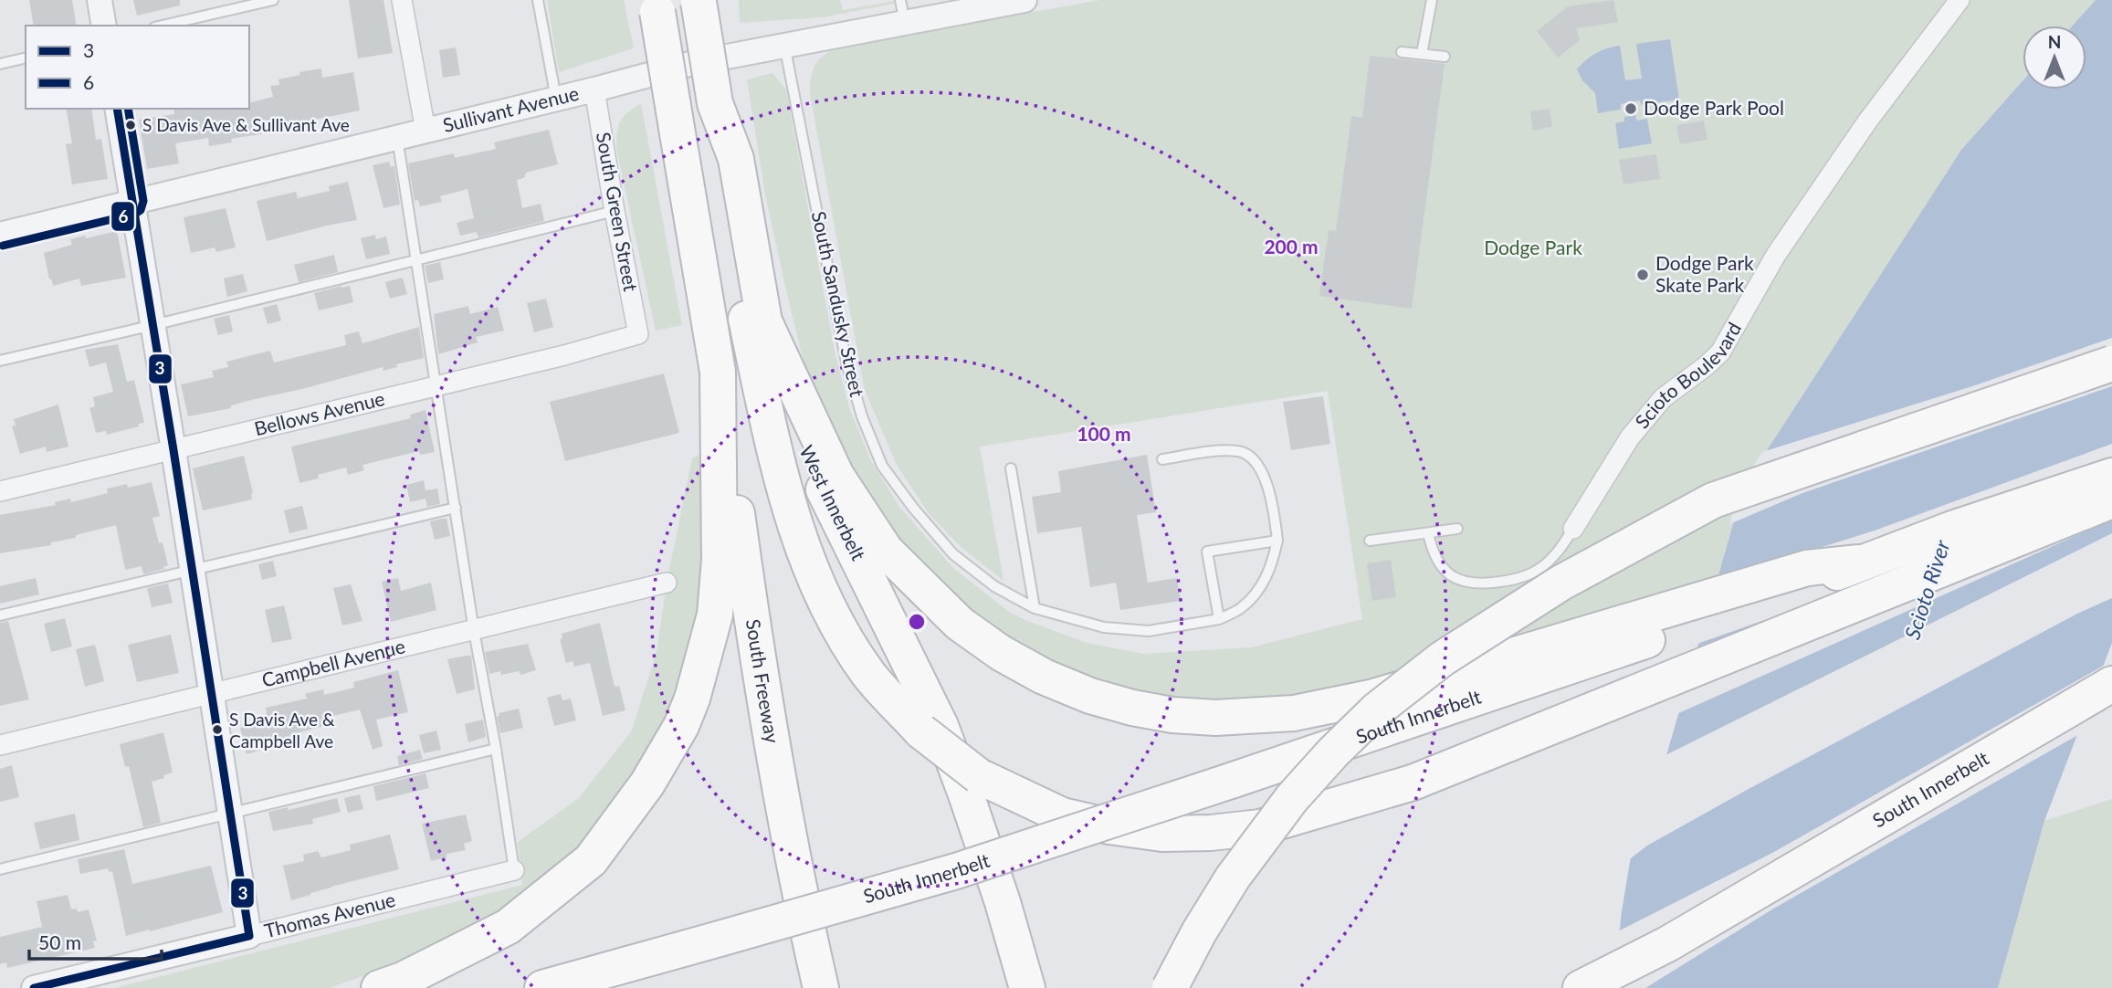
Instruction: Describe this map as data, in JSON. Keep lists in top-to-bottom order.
{
  "streets": {
    "highway": ["West Innerbelt", "South Freeway", "South Innerbelt"],
    "street": [
      "Sullivant Avenue",
      "South Green Street",
      "Scioto Boulevard",
      "Bellows Avenue",
      "Campbell Avenue",
      "Thomas Avenue"
    ],
    "lane": ["South Sandusky Street"]
  },
  "crossings": [
    ["Sullivant Avenue", "South Green Street"],
    ["Sullivant Avenue", "South Sandusky Street"],
    ["South Green Street", "Bellows Avenue"]
  ],
  "water": ["Scioto River"],
  "parks": ["Dodge Park"],
  "places": [
    "Dodge Park Pool",
    "S Davis Ave & Sullivant Ave",
    "Dodge Park Skate Park",
    "S Davis Ave & Campbell Ave"
  ],
  "lines": ["transit line 3", "transit line 6"],
  "legend": ["3", "6"],
  "scale_bar": "50 m",
  "north": "top",
  "rings": ["200 m", "100 m"]
}
